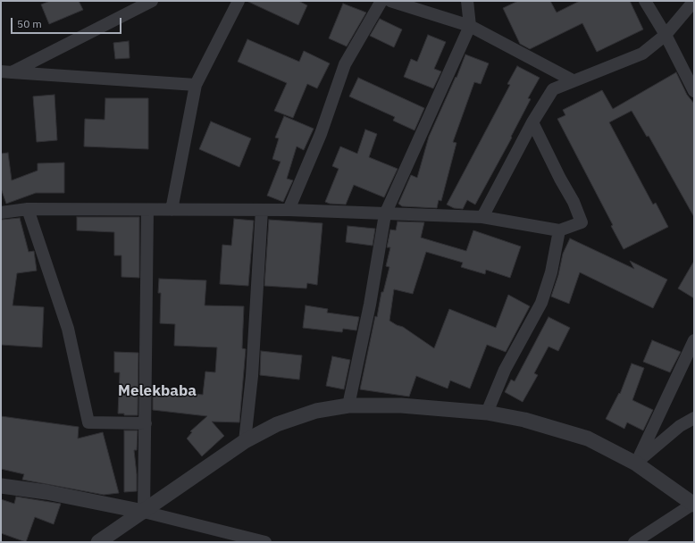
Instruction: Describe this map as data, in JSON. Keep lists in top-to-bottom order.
{
  "districts": ["Melekbaba"],
  "scale_bar": "50 m"
}
